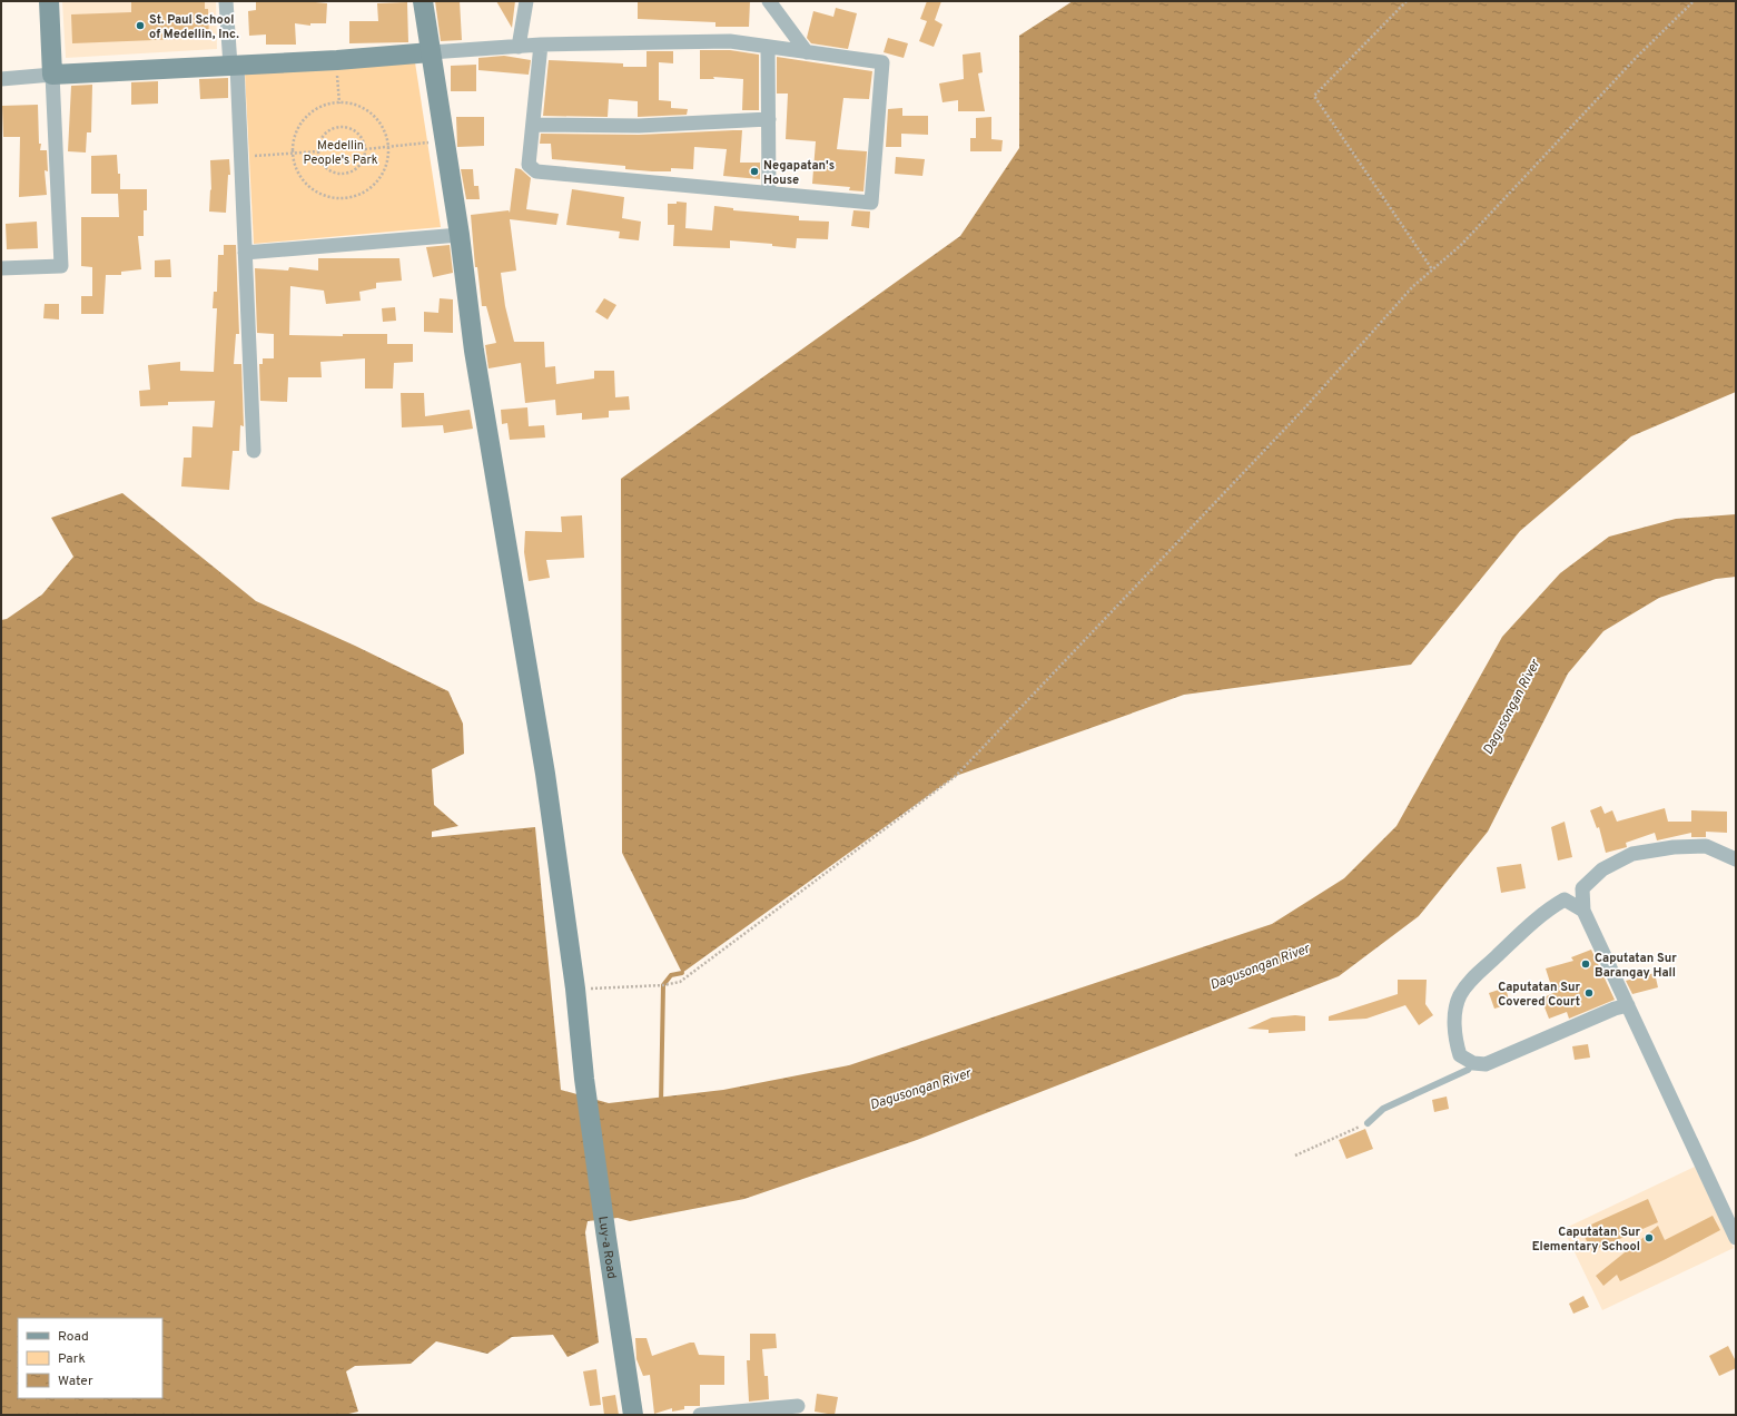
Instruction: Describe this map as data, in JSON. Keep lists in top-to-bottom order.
{
  "streets": {
    "main road": ["Luy-a Road"]
  },
  "water": ["Dagusongan River"],
  "parks": ["Medellin People's Park"],
  "places": [
    "St. Paul School of Medellin, Inc.",
    "Negapatan's House",
    "Caputatan Sur Barangay Hall",
    "Caputatan Sur Covered Court",
    "Caputatan Sur Elementary School"
  ],
  "legend": ["Road", "Park", "Water"]
}
